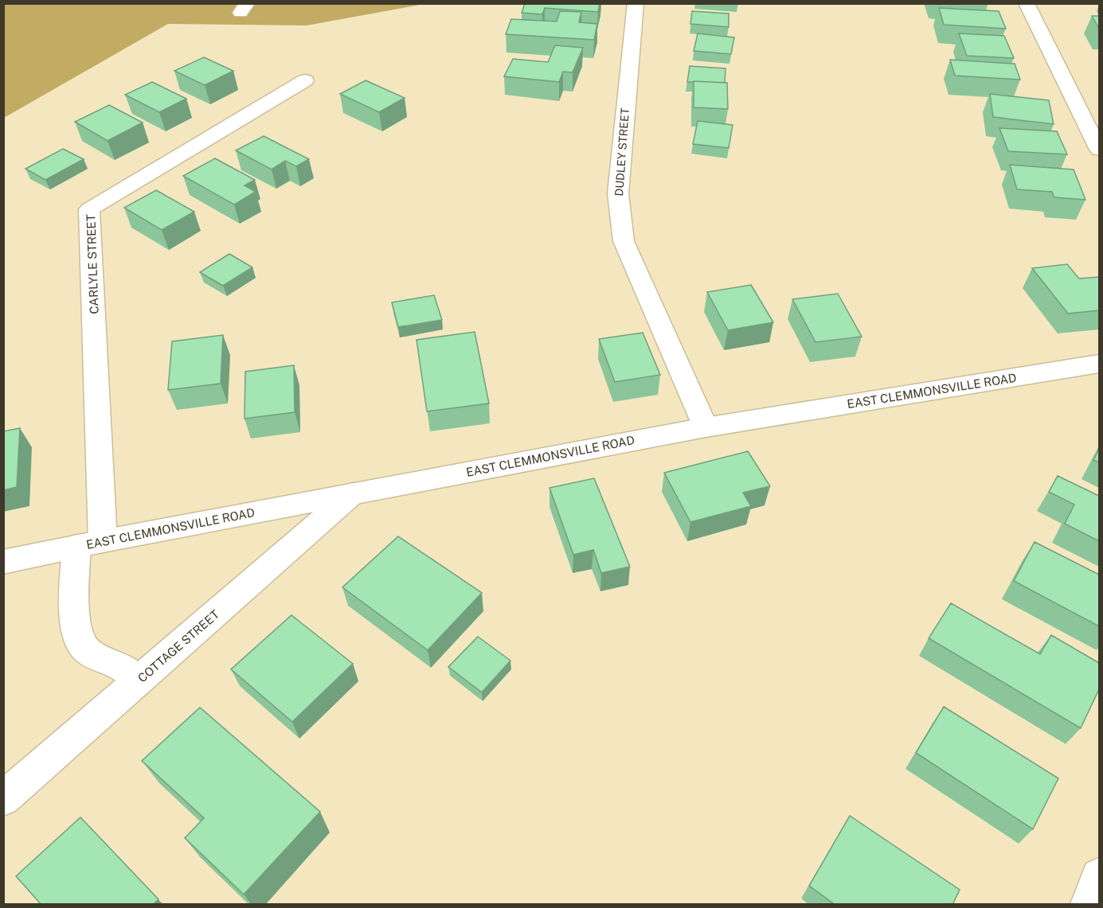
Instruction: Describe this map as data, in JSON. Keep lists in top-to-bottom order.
{
  "streets": {
    "street": [
      "DUDLEY STREET",
      "CARLYLE STREET",
      "EAST CLEMMONSVILLE ROAD",
      "COTTAGE STREET"
    ]
  },
  "crossings": [
    ["DUDLEY STREET", "EAST CLEMMONSVILLE ROAD"],
    ["CARLYLE STREET", "EAST CLEMMONSVILLE ROAD"],
    ["EAST CLEMMONSVILLE ROAD", "COTTAGE STREET"]
  ]
}
